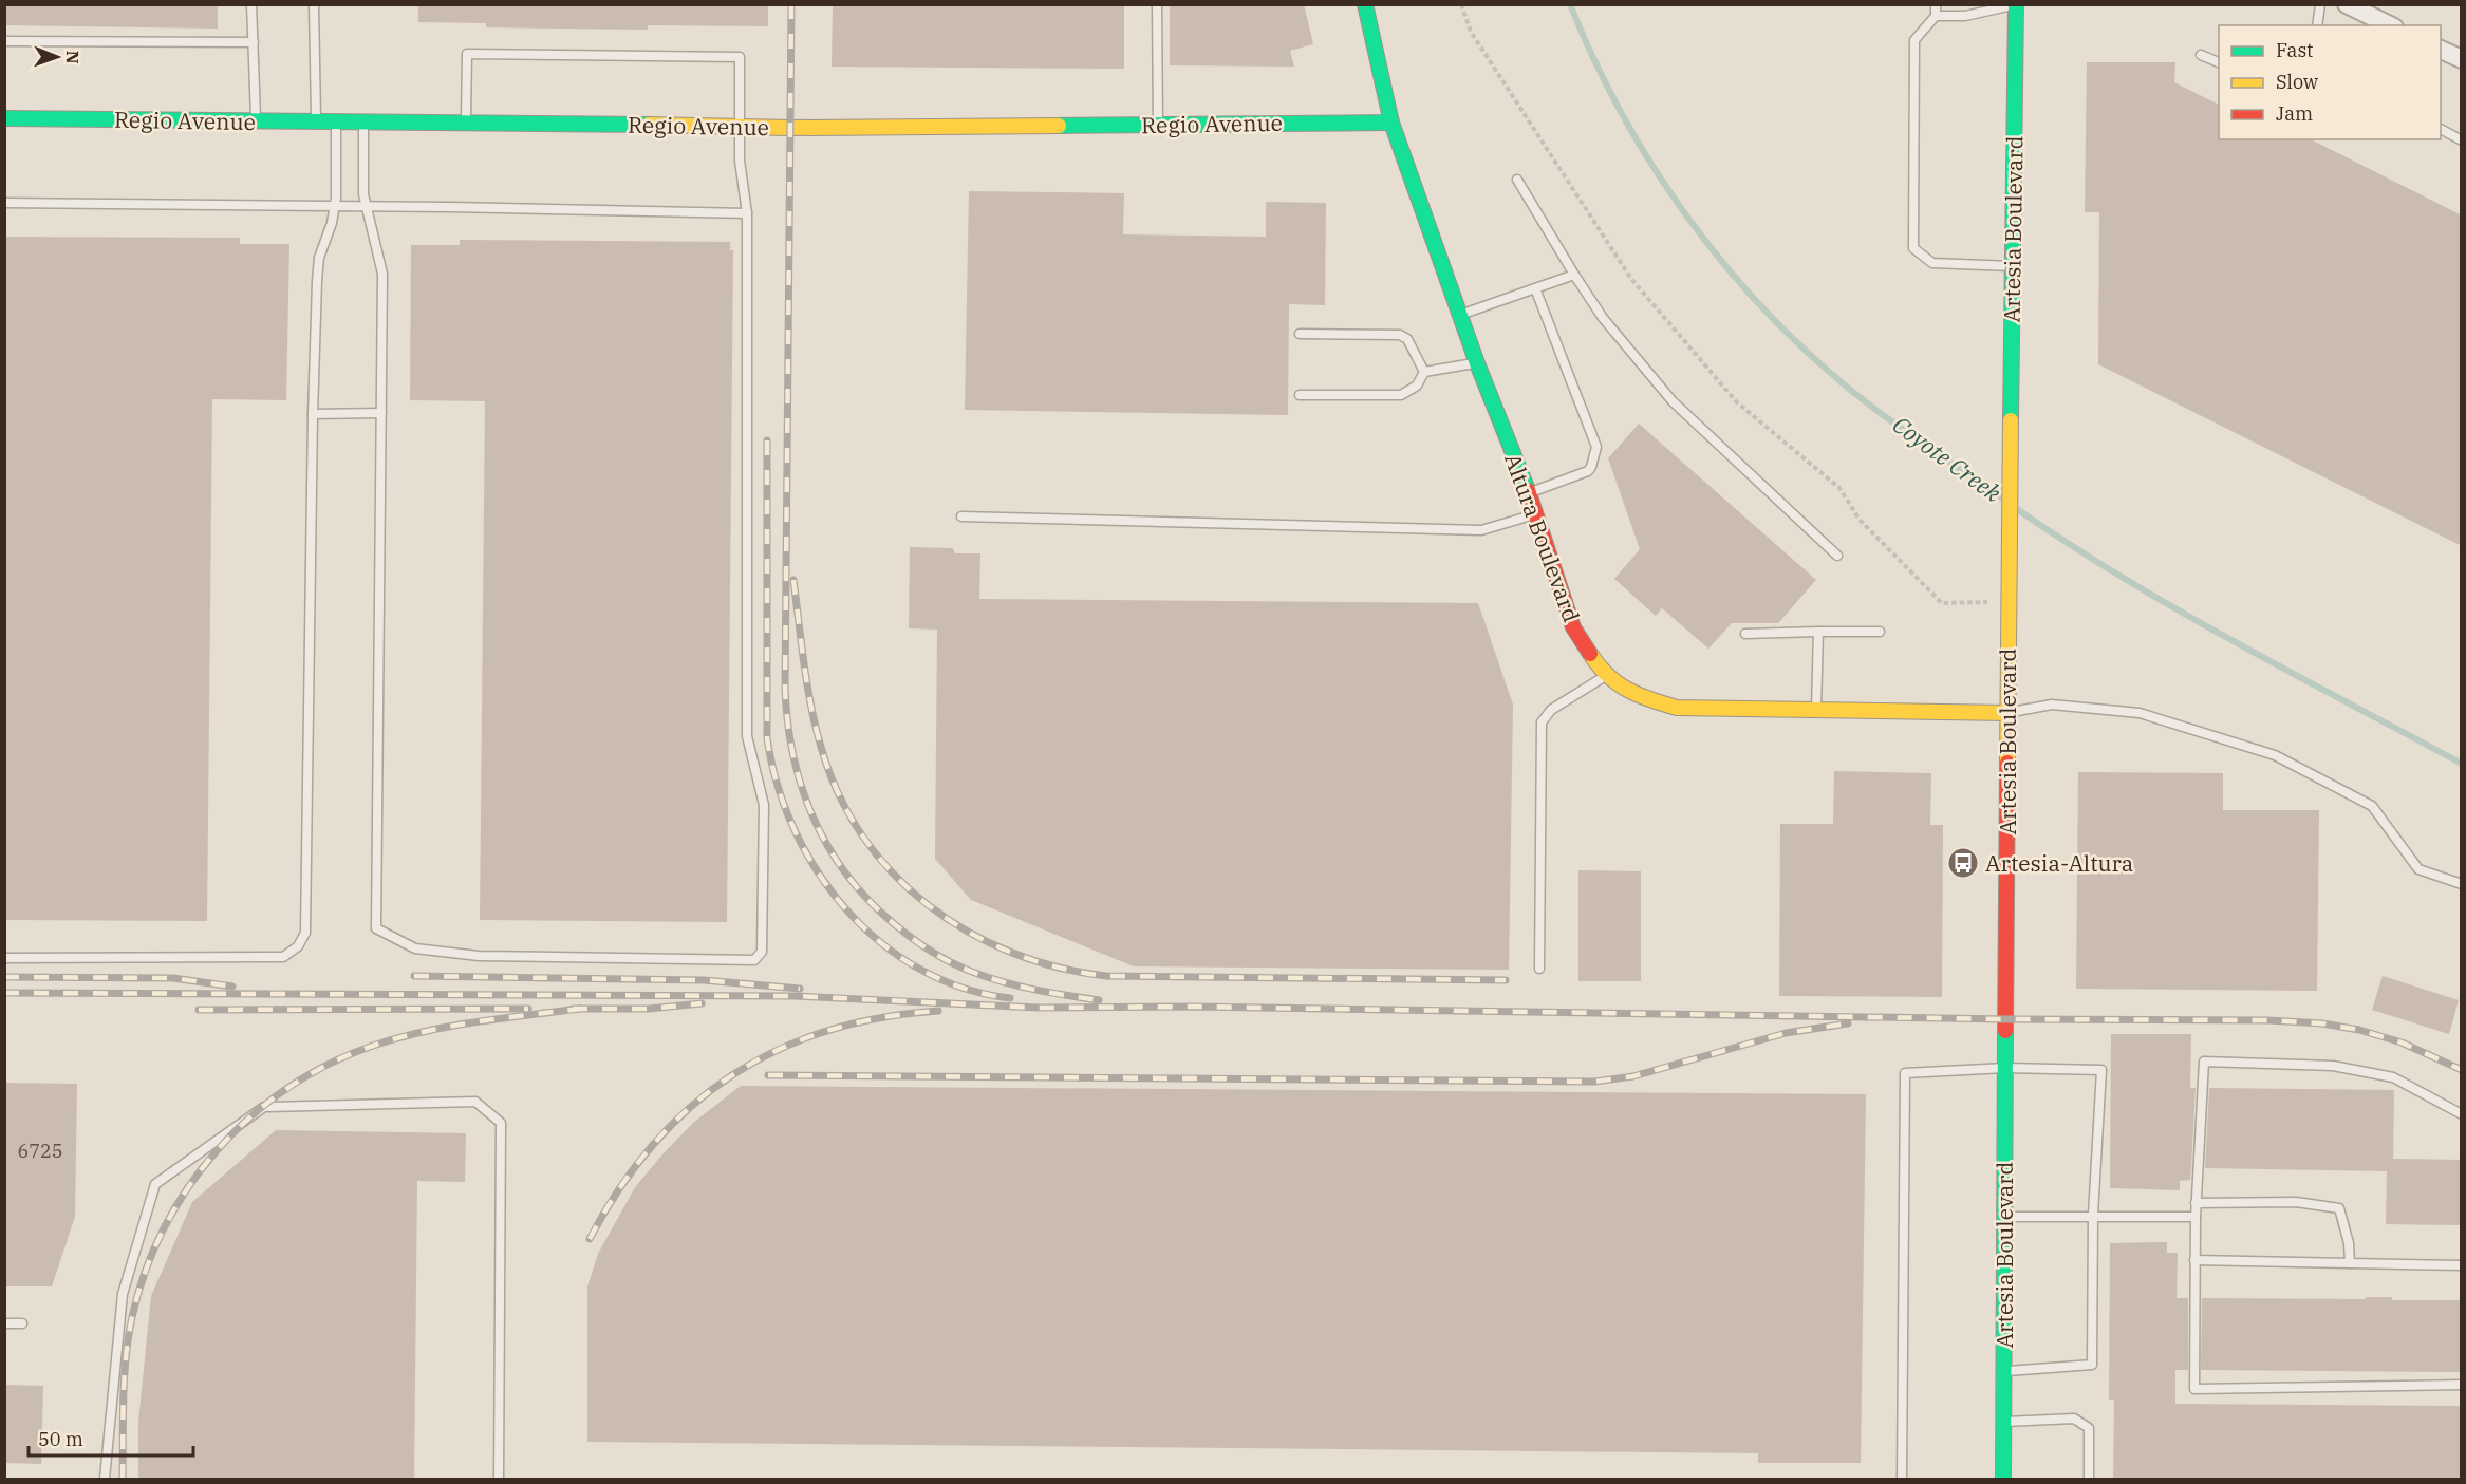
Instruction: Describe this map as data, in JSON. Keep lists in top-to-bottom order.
{
  "streets": {
    "street": ["Regio Avenue", "Artesia Boulevard", "Altura Boulevard"]
  },
  "crossings": [
    ["Regio Avenue", "Altura Boulevard"],
    ["Artesia Boulevard", "Altura Boulevard"]
  ],
  "water": ["Coyote Creek"],
  "places": {
    "bus stop": ["Artesia-Altura"]
  },
  "house_numbers": ["6725"],
  "legend": ["Fast", "Slow", "Jam"],
  "scale_bar": "50 m",
  "north": "right"
}
